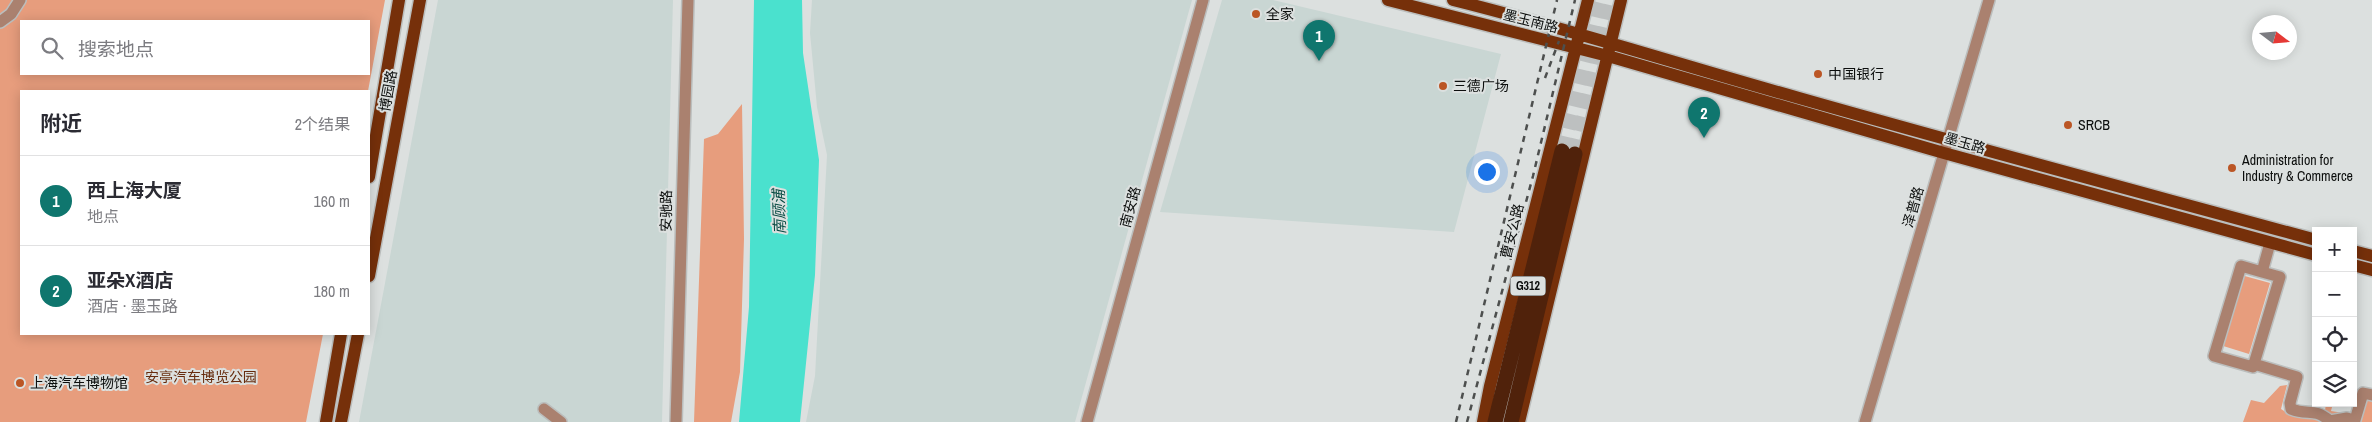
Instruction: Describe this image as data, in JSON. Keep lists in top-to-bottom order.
{
  "streets": {
    "highway": ["G312"],
    "main road": [
      "墨玉南路",
      "博园路",
      "墨玉路",
      "曹安公路"
    ],
    "street": ["南安路", "泽普路", "安驰路"]
  },
  "crossings": [
    ["墨玉南路", "墨玉路"],
    ["墨玉南路", "曹安公路"],
    ["墨玉路", "泽普路"]
  ],
  "water": ["南顾浦"],
  "parks": ["安亭汽车博览公园"],
  "places": [
    "全家",
    "中国银行",
    "三德广场",
    "SRCB",
    "Administration for Industry & Commerce",
    "上海汽车博物馆"
  ],
  "north": "right",
  "page": {
    "pins": ["1", "2"],
    "search": "搜索地点",
    "heading": ["附近", "2个结果"],
    "list": [
      {
        "mark": "1",
        "name": "西上海大厦",
        "note": "地点",
        "value": "160 m"
      },
      {
        "mark": "2",
        "name": "亚朵X酒店",
        "note": "酒店 · 墨玉路",
        "value": "180 m"
      }
    ],
    "map_buttons": ["+", "−"]
  }
}
